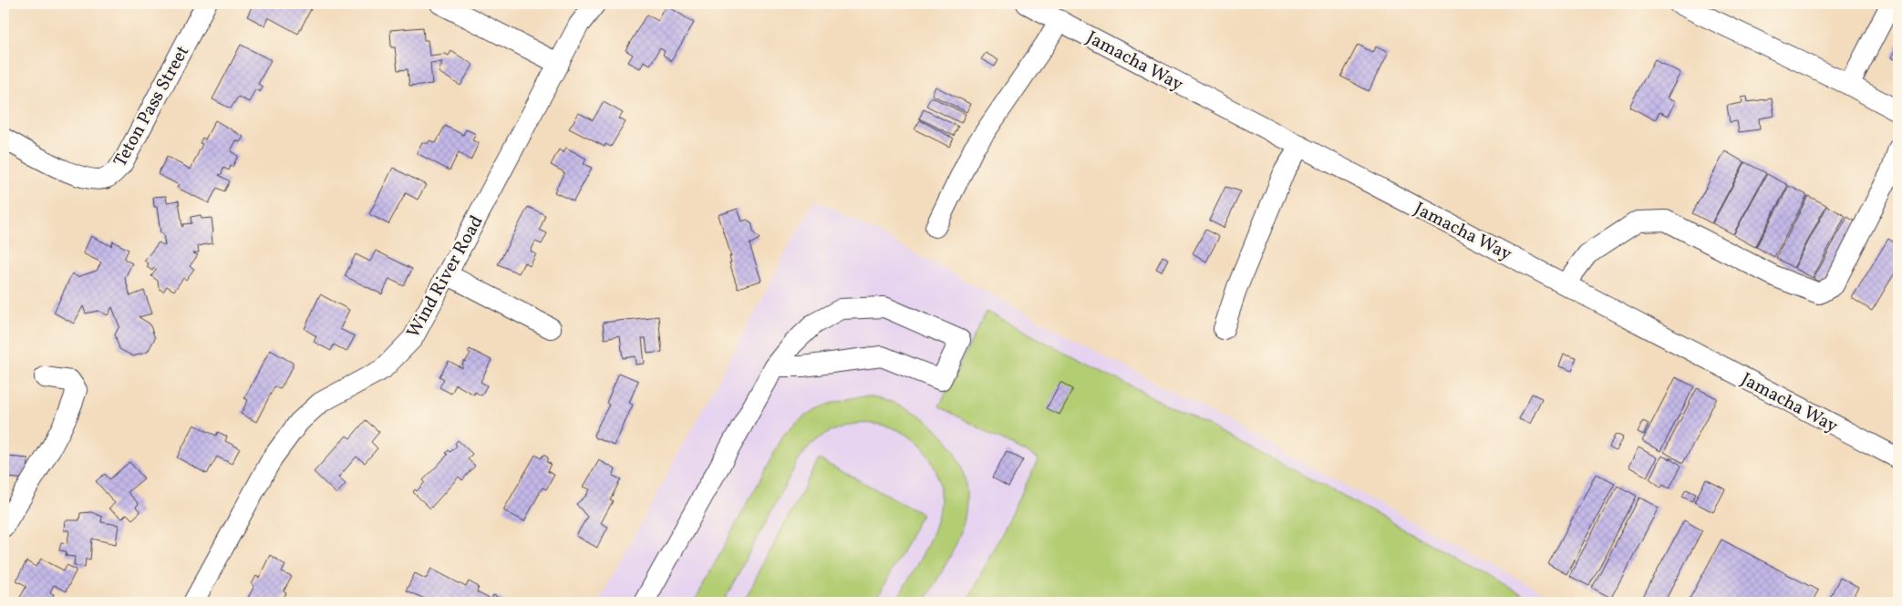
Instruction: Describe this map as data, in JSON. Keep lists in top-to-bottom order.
{
  "streets": {
    "street": ["Jamacha Way", "Teton Pass Street", "Wind River Road"]
  }
}
